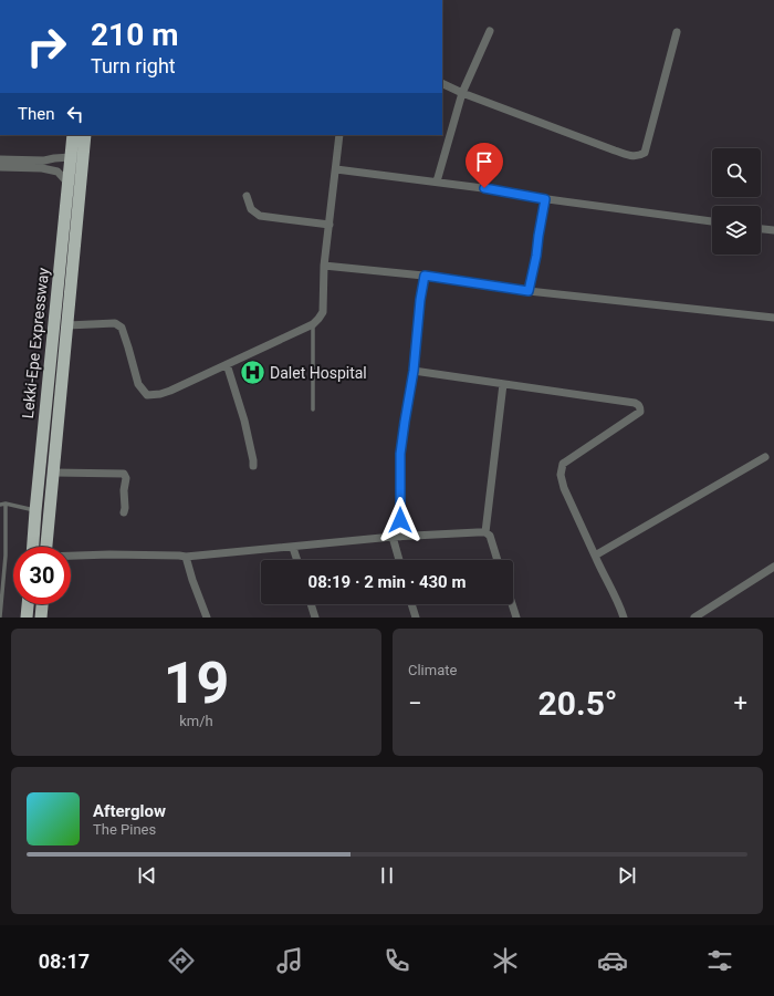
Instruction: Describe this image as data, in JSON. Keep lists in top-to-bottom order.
{
  "streets": {
    "highway": ["Lekki-Epe Expressway"]
  },
  "places": {
    "hospital": ["Dalet Hospital"]
  },
  "page": {
    "turn": ["210 m", "Turn right"],
    "then": "Then",
    "limit": "30",
    "trip": "08:19 · 2 min · 430 m",
    "tile": [
      ["19", "km/h"],
      "Climate"
    ],
    "heat": ["−", "20.5°", "+"],
    "song": ["Afterglow", "The Pines"],
    "tabs": "08:17"
  }
}
